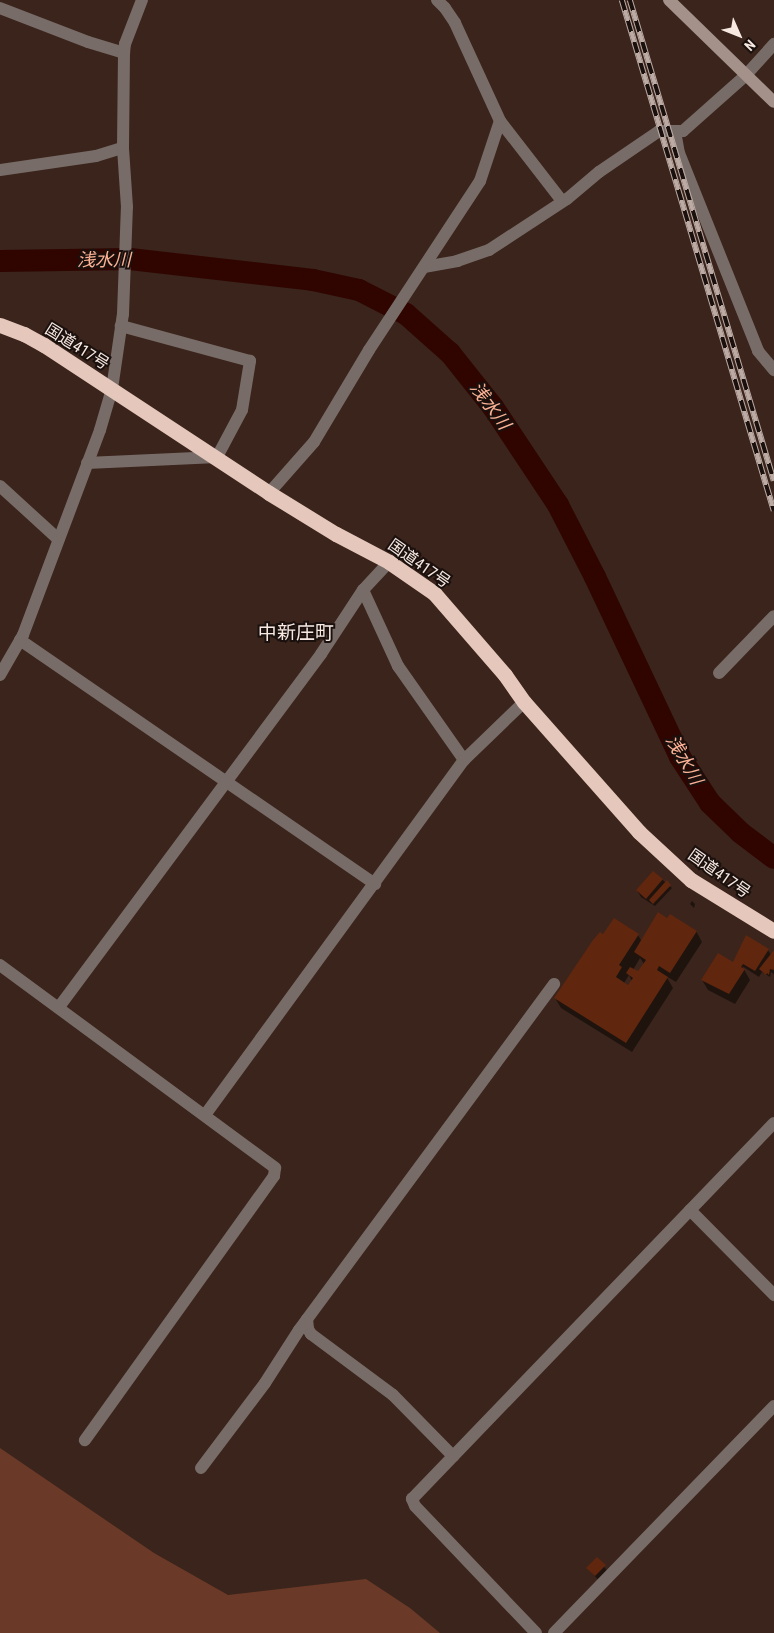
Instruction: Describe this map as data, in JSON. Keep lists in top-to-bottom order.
{
  "streets": {
    "highway": ["国道417号"]
  },
  "districts": ["中新庄町"],
  "water": ["浅水川"],
  "north": "bottom right"
}
